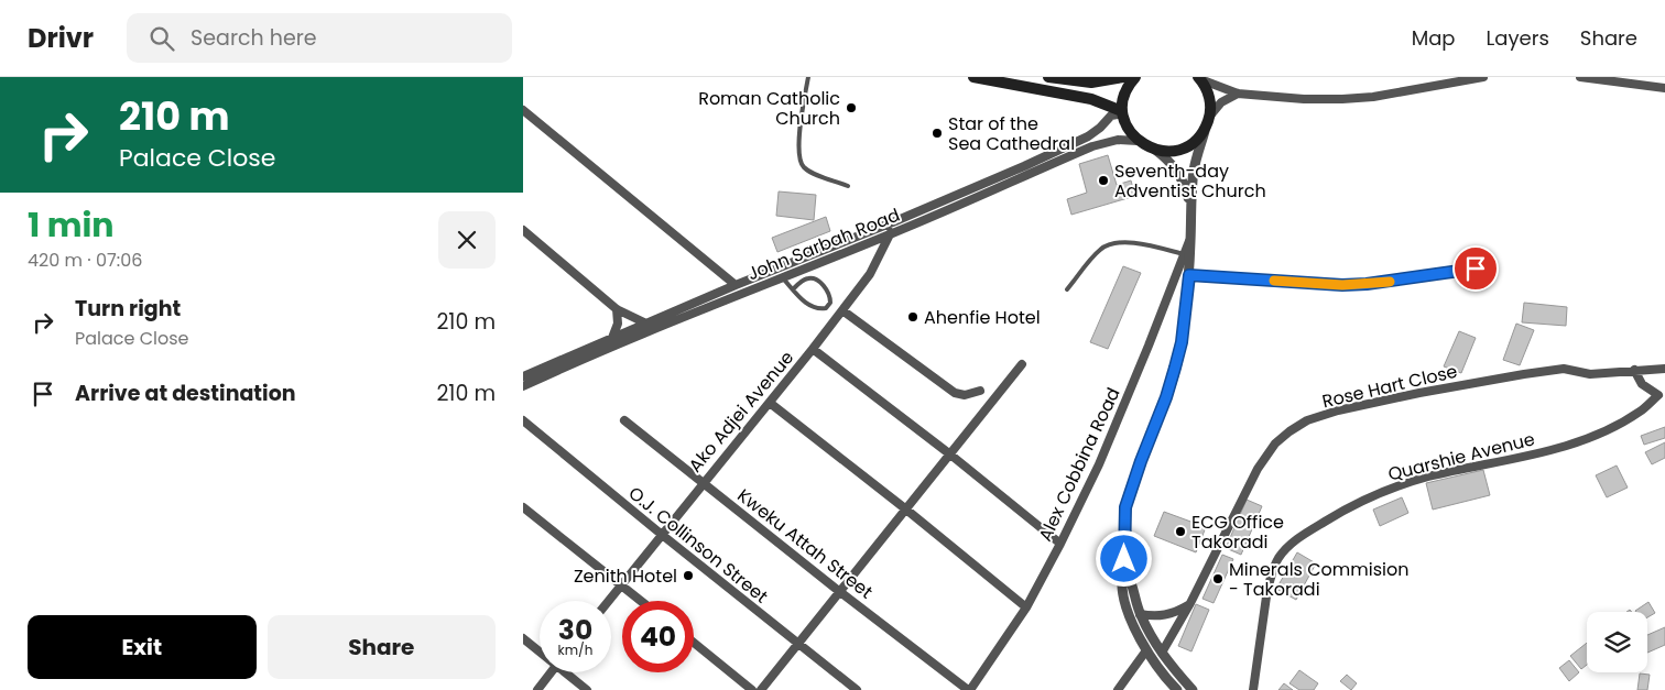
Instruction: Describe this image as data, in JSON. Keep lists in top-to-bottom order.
{
  "streets": {
    "street": [
      "John Sarbah Road",
      "Rose Hart Close",
      "Ako Adjei Avenue",
      "Quarshie Avenue",
      "Alex Cobbina Road",
      "Kweku Attah Street",
      "O.J. Collinson Street"
    ]
  },
  "crossings": [
    ["John Sarbah Road", "Ako Adjei Avenue"],
    ["Rose Hart Close", "Quarshie Avenue"],
    ["Ako Adjei Avenue", "Kweku Attah Street"],
    ["Ako Adjei Avenue", "O.J. Collinson Street"],
    ["Alex Cobbina Road", "Kweku Attah Street"]
  ],
  "places": [
    "Roman Catholic Church",
    "Star of the Sea Cathedral",
    "Seventh-day Adventist Church",
    "Ahenfie Hotel",
    "ECG Office Takoradi",
    "Zenith Hotel",
    "Minerals Commision - Takoradi"
  ],
  "page": {
    "header": "Drivr",
    "search": "Search here",
    "nav": ["Map", "Layers", "Share"],
    "turn": ["210 m", "Palace Close"],
    "heading": ["1 min", "420 m · 07:06"],
    "list": [
      {
        "name": "Turn right",
        "note": "Palace Close",
        "value": "210 m"
      },
      {
        "name": "Arrive at destination",
        "value": "210 m"
      }
    ],
    "speed": "30 km/h",
    "limit": "40",
    "buttons": ["Exit", "Share"]
  }
}
